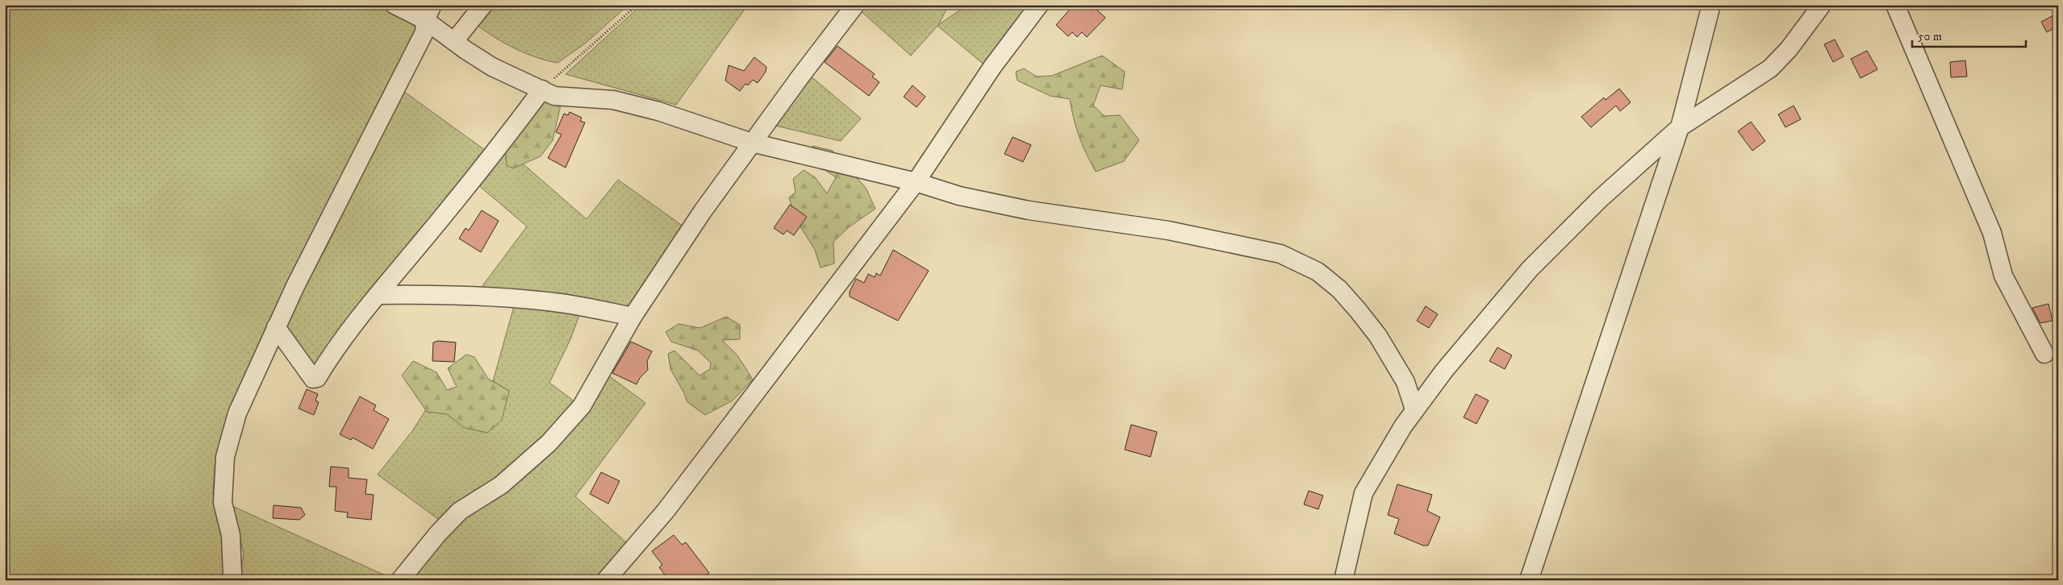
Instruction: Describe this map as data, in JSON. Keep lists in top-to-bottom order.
{
  "scale_bar": "50 m"
}
